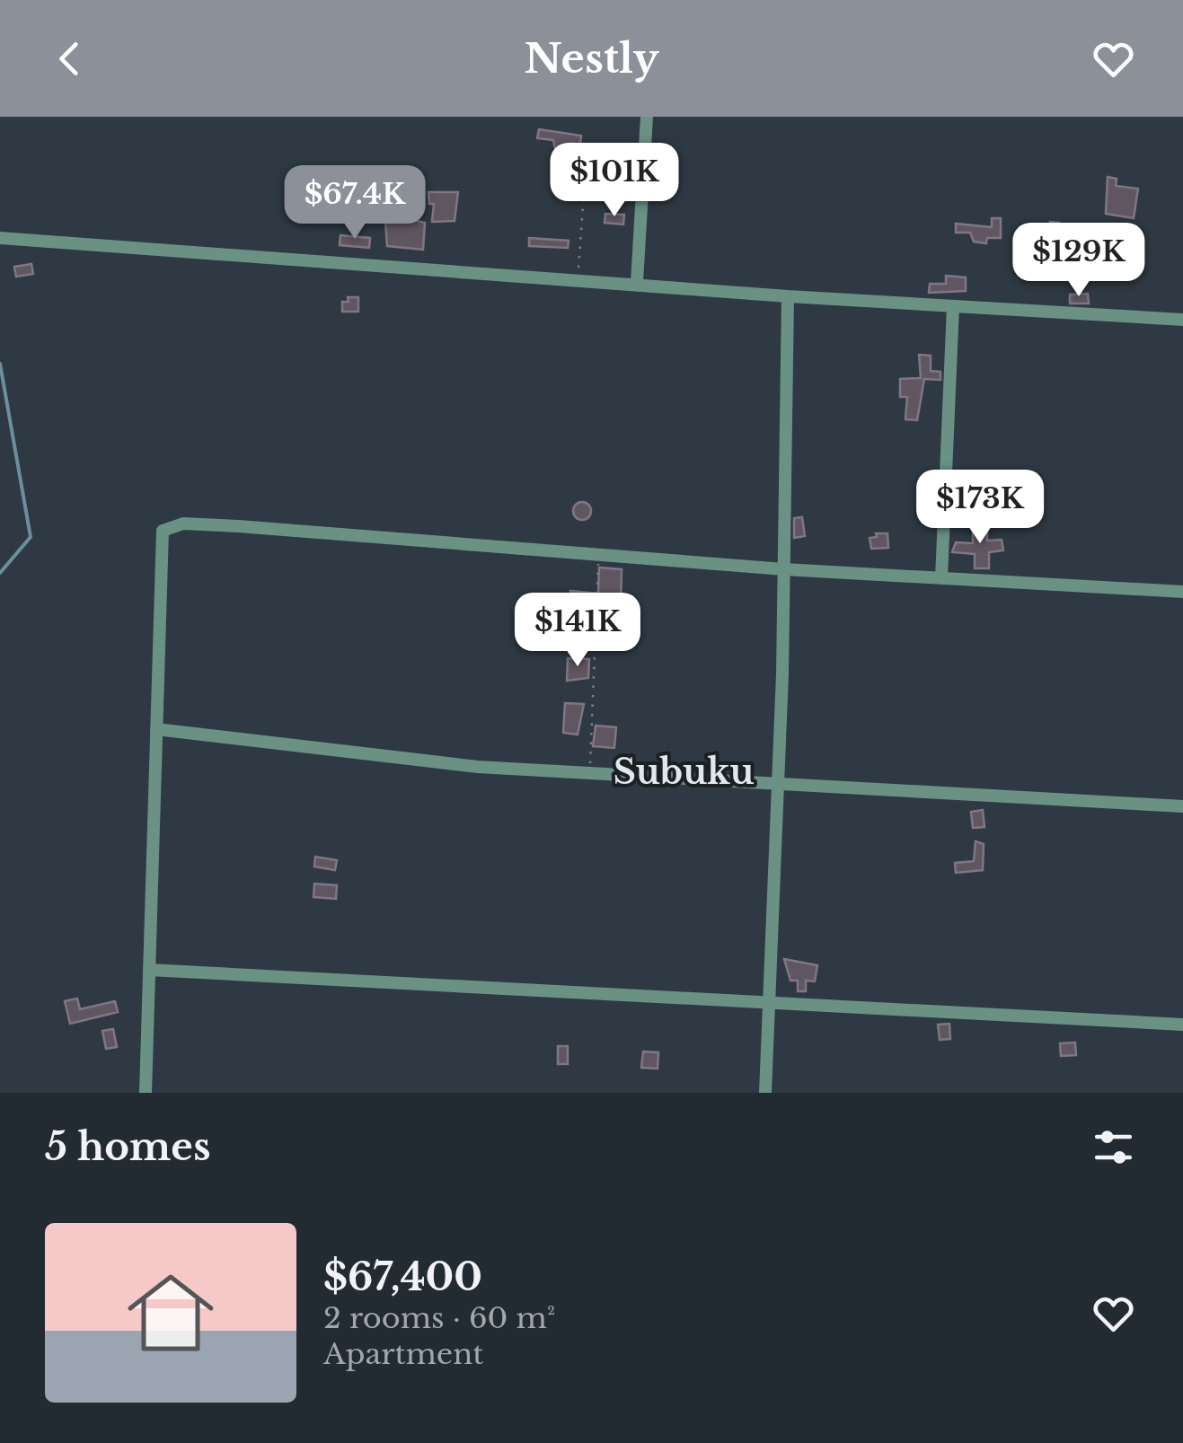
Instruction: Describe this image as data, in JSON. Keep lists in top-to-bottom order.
{
  "districts": ["Subuku"],
  "page": {
    "header": "Nestly",
    "price": [
      "$101K",
      "$67.4K",
      "$129K",
      "$173K",
      "$141K"
    ],
    "heading": "5 homes",
    "list": [
      {
        "name": "$67,400",
        "note": "2 rooms · 60 m² · Apartment"
      }
    ]
  }
}
